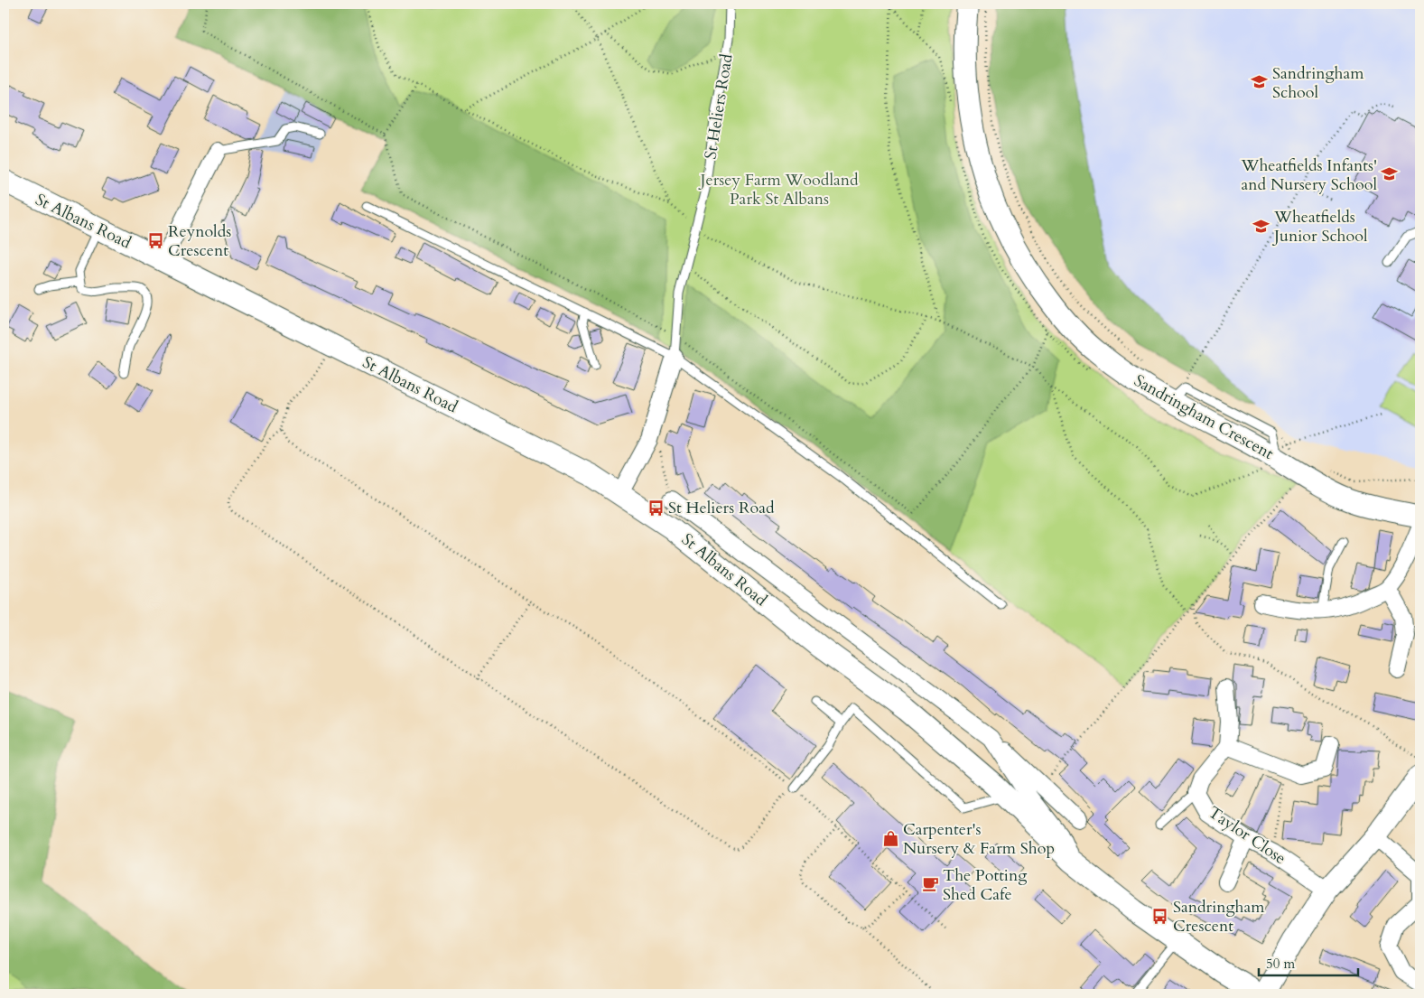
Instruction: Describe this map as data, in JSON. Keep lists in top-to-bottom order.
{
  "streets": {
    "main road": ["St Albans Road", "Sandringham Crescent"],
    "street": ["St Heliers Road", "Taylor Close"]
  },
  "crossings": [
    ["St Heliers Road", "St Albans Road"]
  ],
  "parks": ["Jersey Farm Woodland Park St Albans"],
  "places": {
    "school or university": ["Sandringham School", "Wheatfields Infants' and Nursery School", "Wheatfields Junior School"],
    "bus stop": ["Reynolds Crescent", "St Heliers Road", "Sandringham Crescent"],
    "shop": ["Carpenter's Nursery & Farm Shop"],
    "cafe": ["The Potting Shed Cafe"]
  },
  "scale_bar": "50 m"
}
